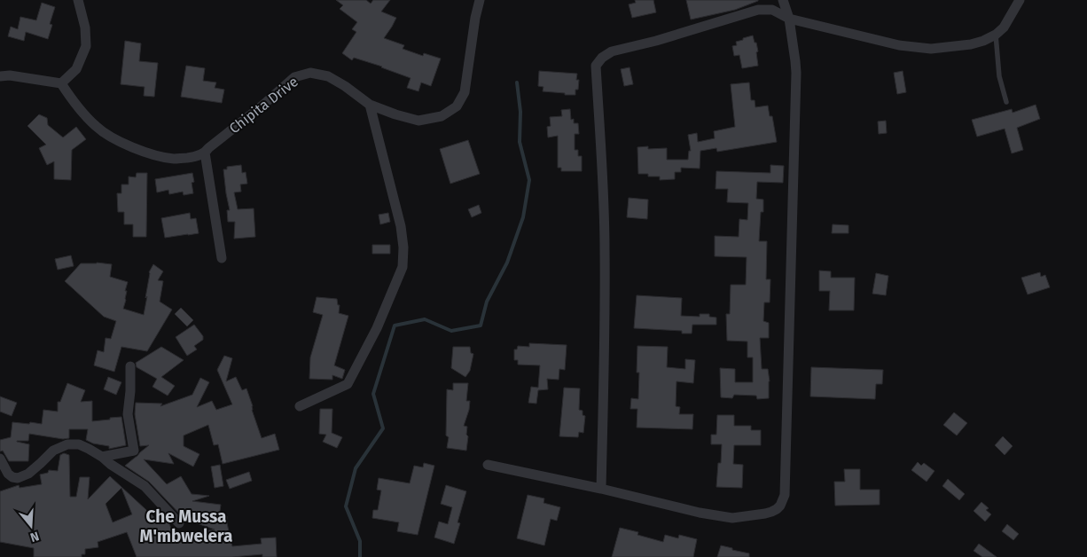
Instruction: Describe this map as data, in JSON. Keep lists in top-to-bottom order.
{
  "streets": {
    "street": ["Chipita Drive"]
  },
  "districts": ["Che Mussa M'mbwelera"],
  "north": "bottom"
}
